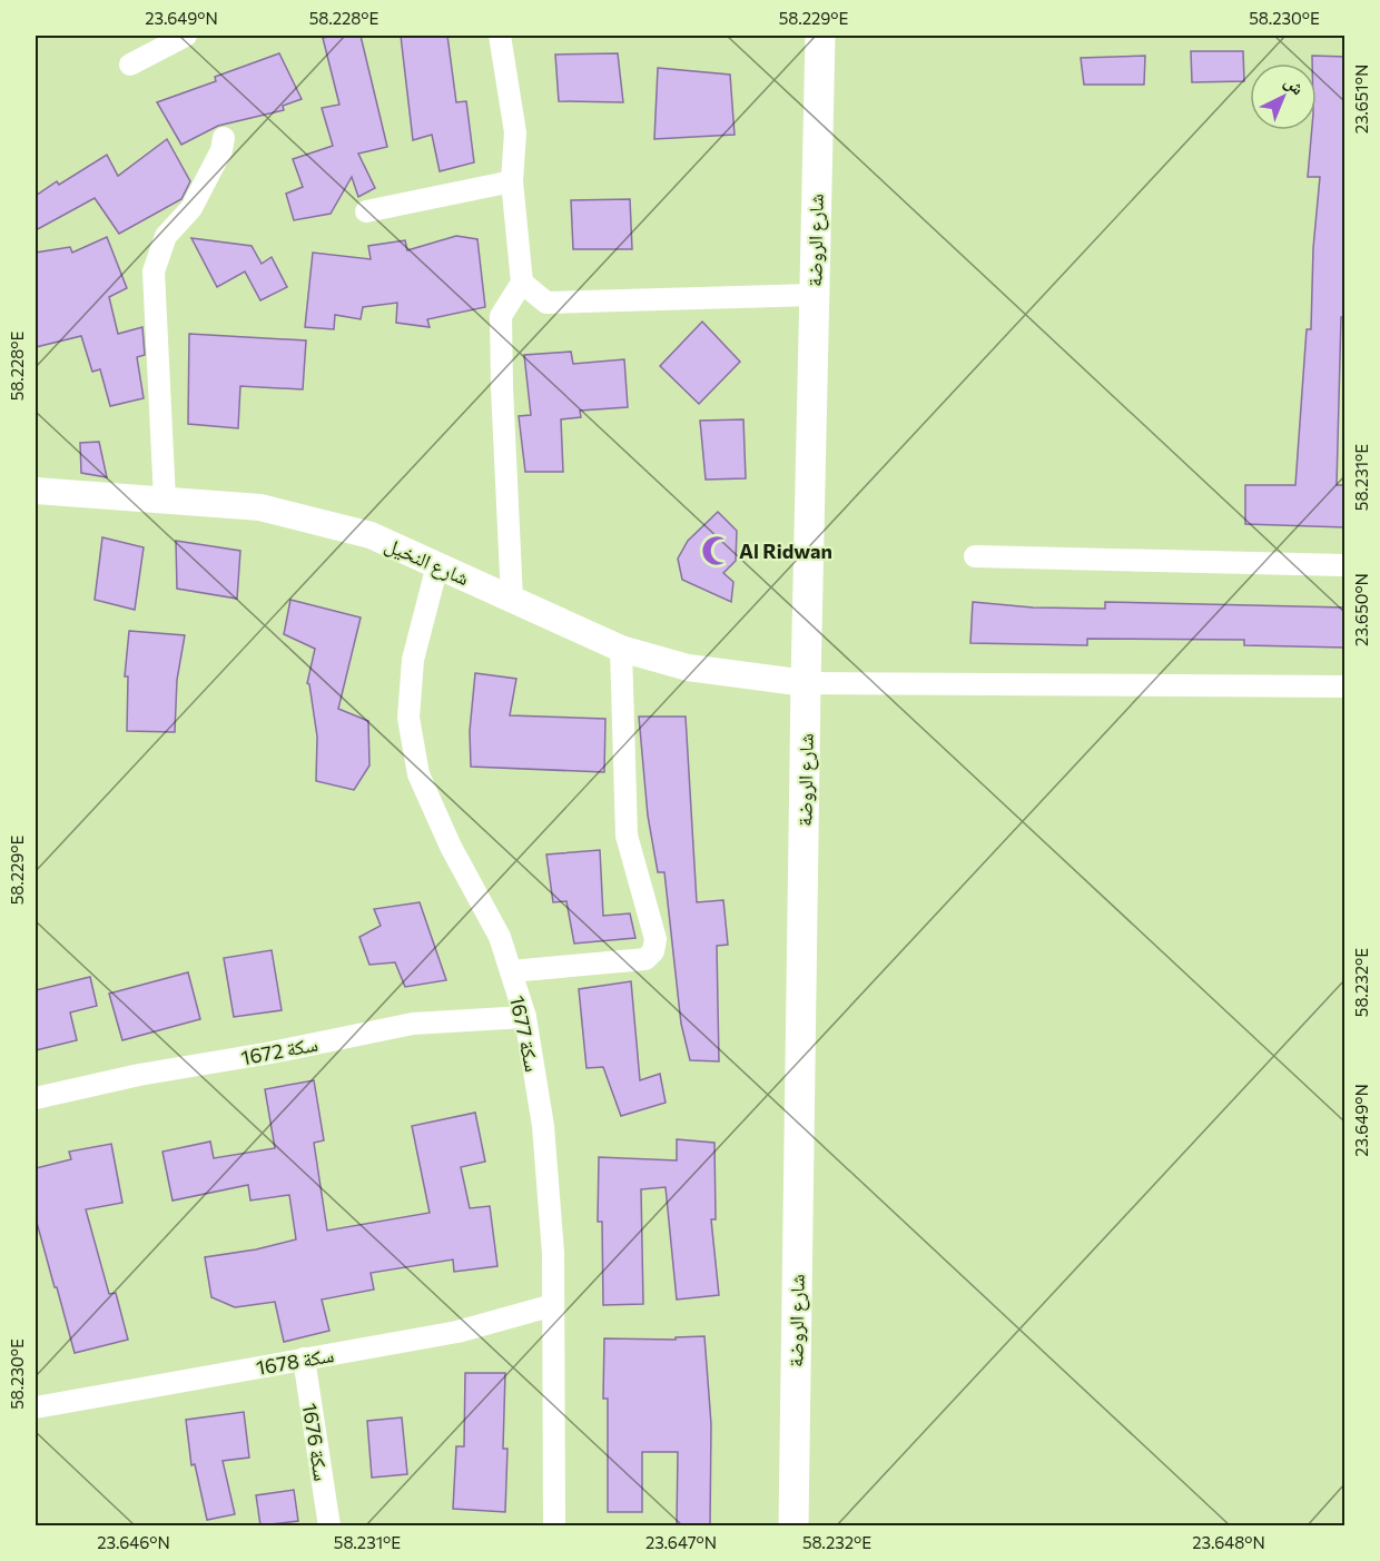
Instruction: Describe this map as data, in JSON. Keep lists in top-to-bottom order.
{
  "streets": {
    "main road": ["شارع الروضة"],
    "street": [
      "شارع النخيل",
      "سكة 1677",
      "سكة 1672",
      "سكة 1678",
      "سكة 1676"
    ]
  },
  "crossings": [
    ["شارع الروضة", "شارع النخيل"],
    ["شارع النخيل", "سكة 1677"],
    ["سكة 1677", "سكة 1672"],
    ["سكة 1677", "سكة 1678"],
    ["سكة 1678", "سكة 1676"]
  ],
  "places": {
    "mosque": ["Al Ridwan"]
  },
  "north": "top right",
  "coordinates": [
    "23.649°N",
    "58.228°E",
    "58.229°E",
    "58.230°E",
    "23.651°N",
    "58.231°E",
    "23.650°N",
    "58.232°E",
    "23.646°N",
    "23.647°N",
    "23.648°N"
  ]
}
